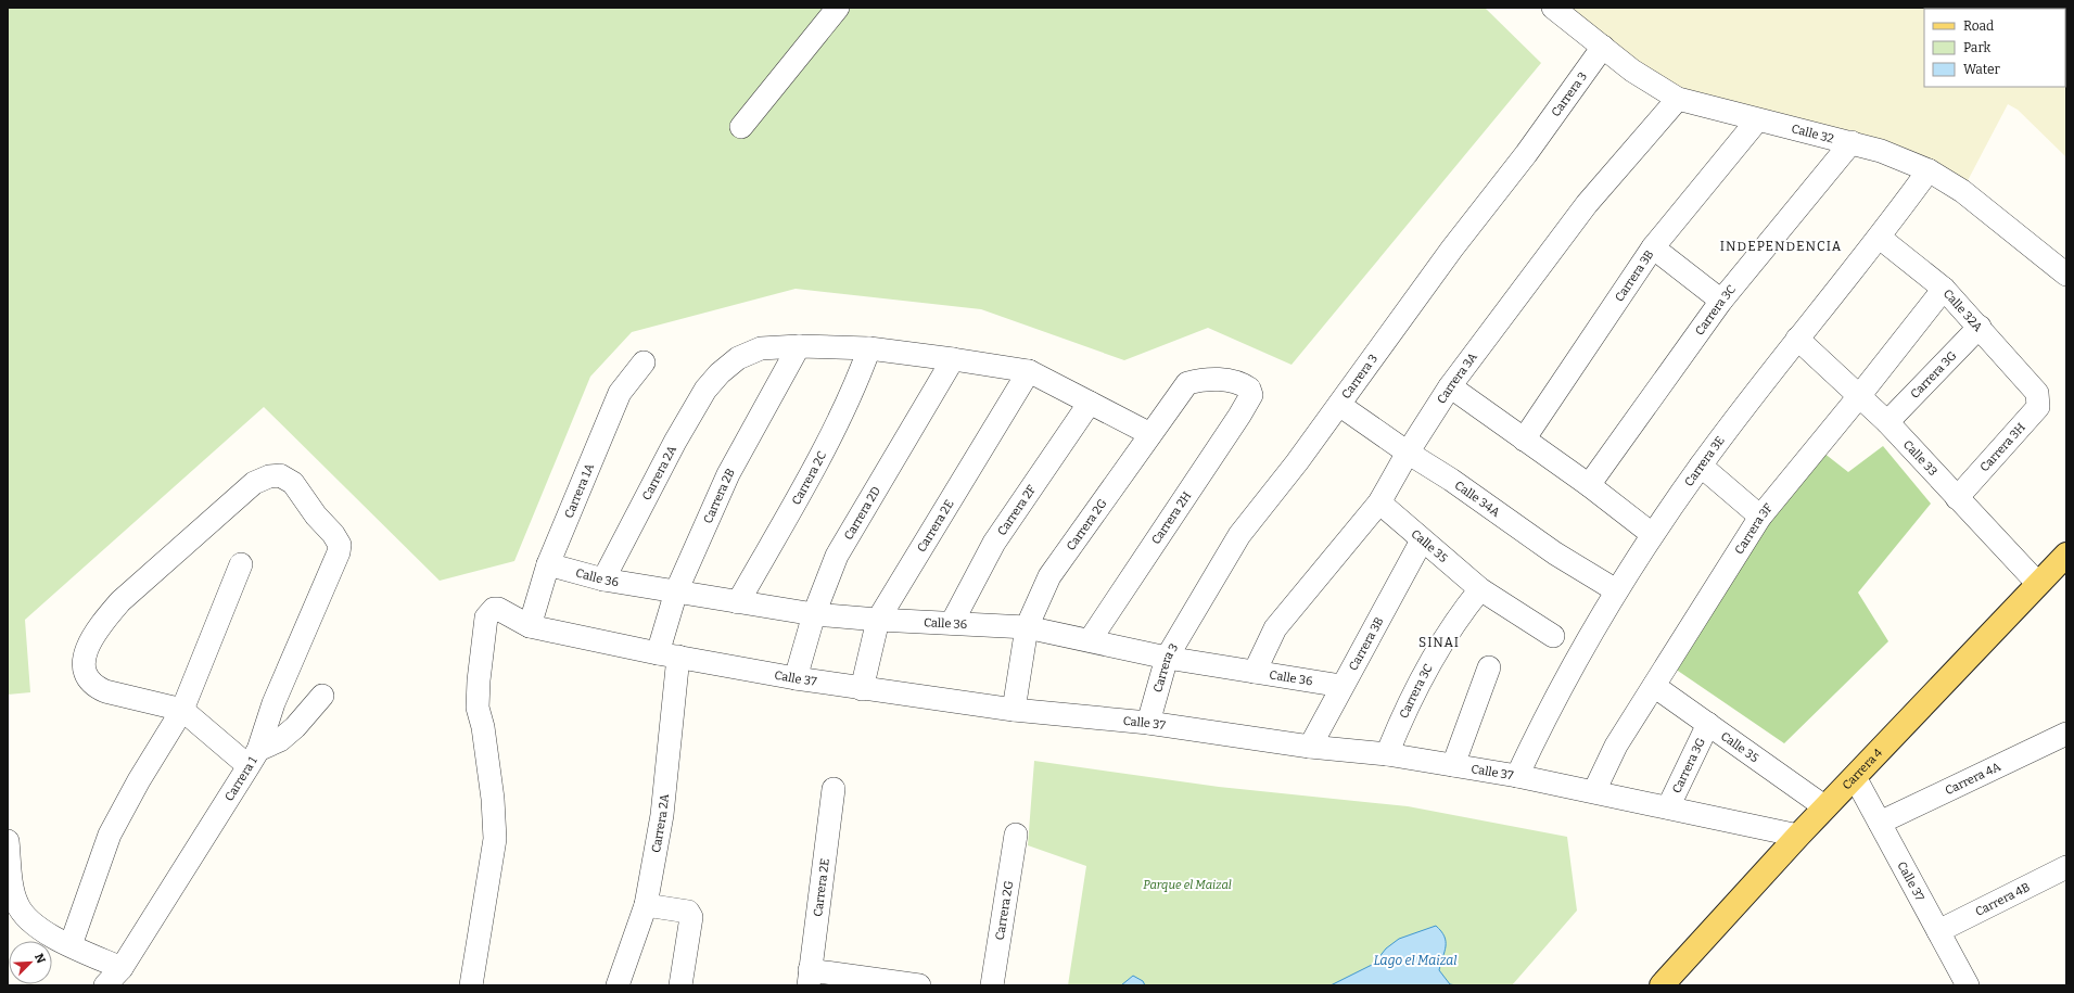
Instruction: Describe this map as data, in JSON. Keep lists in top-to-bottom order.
{
  "streets": {
    "main road": ["Carrera 4"],
    "street": [
      "Carrera 3",
      "Calle 32",
      "Carrera 3B",
      "Carrera 3C",
      "Calle 32A",
      "Carrera 3G",
      "Carrera 3A",
      "Carrera 3H",
      "Calle 33",
      "Carrera 3E",
      "Carrera 2A",
      "Carrera 2C",
      "Carrera 1A",
      "Carrera 2B",
      "Calle 34A",
      "Carrera 2F",
      "Carrera 2D",
      "Carrera 2H",
      "Carrera 2G",
      "Carrera 2E",
      "Carrera 3F",
      "Calle 35",
      "Calle 36",
      "Calle 37",
      "Carrera 4A",
      "Carrera 1",
      "Carrera 4B"
    ]
  },
  "crossings": [
    ["Carrera 3", "Calle 32"],
    ["Carrera 3", "Calle 34A"],
    ["Carrera 3", "Calle 36"],
    ["Carrera 3", "Calle 37"],
    ["Calle 32", "Carrera 3B"],
    ["Calle 32", "Carrera 3C"],
    ["Calle 32", "Carrera 3A"],
    ["Calle 32", "Carrera 3E"],
    ["Carrera 3B", "Calle 35"],
    ["Carrera 3B", "Calle 36"],
    ["Carrera 3B", "Calle 37"],
    ["Carrera 3C", "Calle 35"],
    ["Carrera 3C", "Calle 37"],
    ["Calle 32A", "Carrera 3G"],
    ["Calle 32A", "Carrera 3H"],
    ["Calle 32A", "Carrera 3E"],
    ["Calle 32A", "Carrera 3F"],
    ["Carrera 3G", "Calle 33"],
    ["Carrera 3G", "Calle 35"],
    ["Carrera 3G", "Calle 37"],
    ["Carrera 3A", "Calle 34A"],
    ["Carrera 3A", "Calle 35"],
    ["Carrera 3A", "Calle 36"],
    ["Carrera 3H", "Calle 33"],
    ["Calle 33", "Carrera 3E"],
    ["Calle 33", "Carrera 3F"],
    ["Calle 33", "Carrera 4"],
    ["Carrera 3E", "Calle 34A"],
    ["Carrera 3E", "Calle 37"],
    ["Carrera 2A", "Carrera 2C"],
    ["Carrera 2A", "Carrera 2B"],
    ["Carrera 2A", "Carrera 2F"],
    ["Carrera 2A", "Carrera 2D"],
    ["Carrera 2A", "Carrera 2G"],
    ["Carrera 2A", "Carrera 2E"],
    ["Carrera 2A", "Calle 36"],
    ["Carrera 2A", "Calle 37"],
    ["Carrera 2C", "Calle 36"],
    ["Carrera 1A", "Calle 36"],
    ["Carrera 1A", "Calle 37"],
    ["Carrera 2B", "Calle 36"],
    ["Carrera 2B", "Calle 37"],
    ["Carrera 2F", "Calle 36"],
    ["Carrera 2D", "Calle 36"],
    ["Carrera 2D", "Calle 37"],
    ["Carrera 2H", "Carrera 2G"],
    ["Carrera 2H", "Calle 36"],
    ["Carrera 2G", "Calle 36"],
    ["Carrera 2G", "Calle 37"],
    ["Carrera 2E", "Calle 36"],
    ["Carrera 2E", "Calle 37"],
    ["Carrera 3F", "Calle 35"],
    ["Carrera 3F", "Calle 37"],
    ["Calle 35", "Carrera 4"],
    ["Calle 37", "Carrera 4"],
    ["Calle 37", "Carrera 4A"],
    ["Calle 37", "Carrera 4B"]
  ],
  "districts": ["INDEPENDENCIA", "SINAI"],
  "water": ["Lago el Maizal"],
  "parks": ["Parque el Maizal"],
  "legend": ["Road", "Park", "Water"],
  "north": "top right"
}
